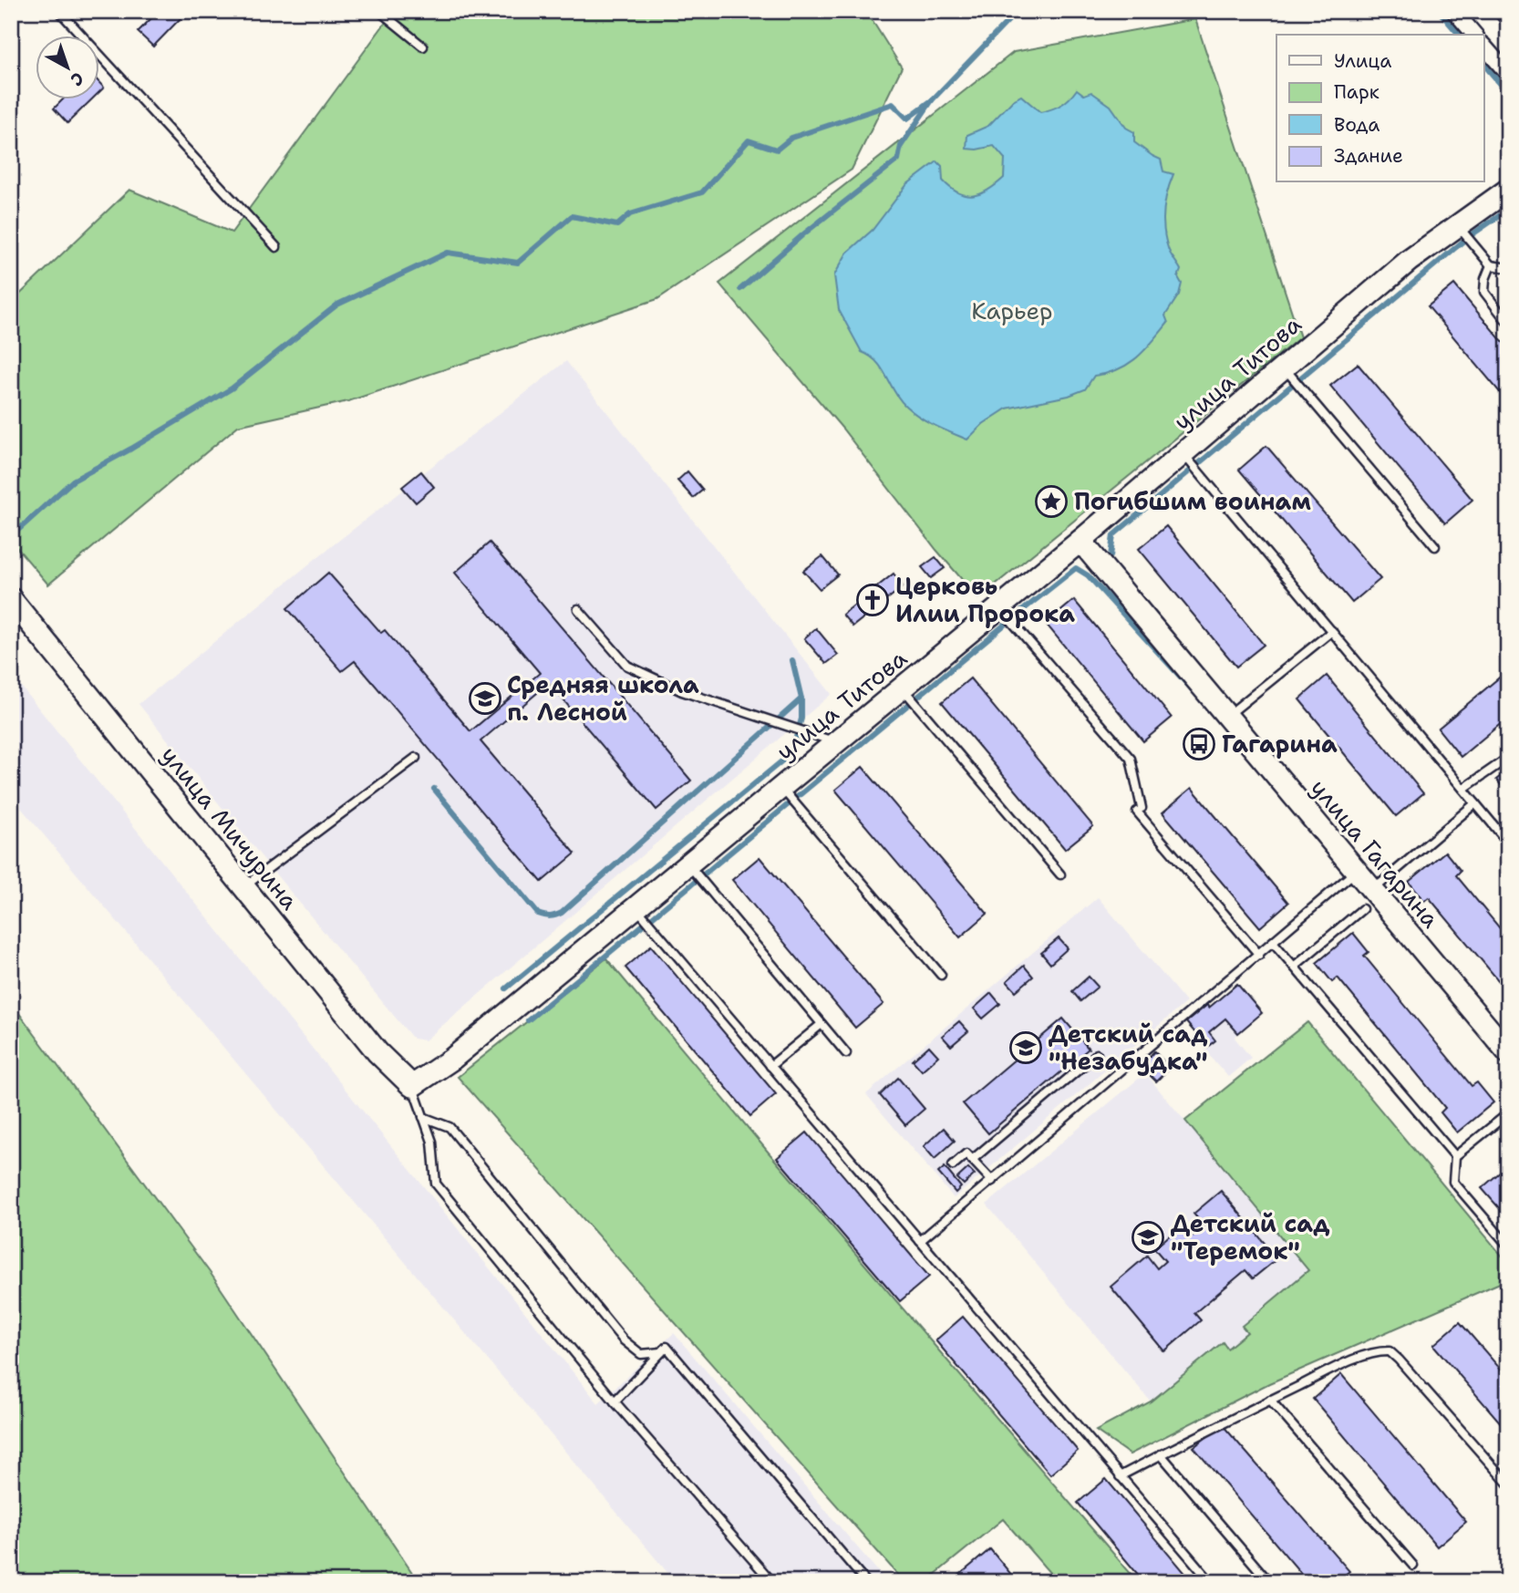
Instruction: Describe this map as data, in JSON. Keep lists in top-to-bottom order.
{
  "streets": {
    "street": ["улица Титова", "улица Мичурина", "улица Гагарина"]
  },
  "crossings": [
    ["улица Титова", "улица Мичурина"],
    ["улица Титова", "улица Гагарина"]
  ],
  "parks": ["Карьер"],
  "places": {
    "place": ["Погибшим воинам"],
    "church": ["Церковь Илии Пророка"],
    "school or university": ["Средняя школа п. Лесной", "Детский сад \"Незабудка\"", "Детский сад \"Теремок\""],
    "bus stop": ["Гагарина"]
  },
  "legend": [
    "Улица",
    "Парк",
    "Вода",
    "Здание"
  ],
  "north": "bottom right"
}
